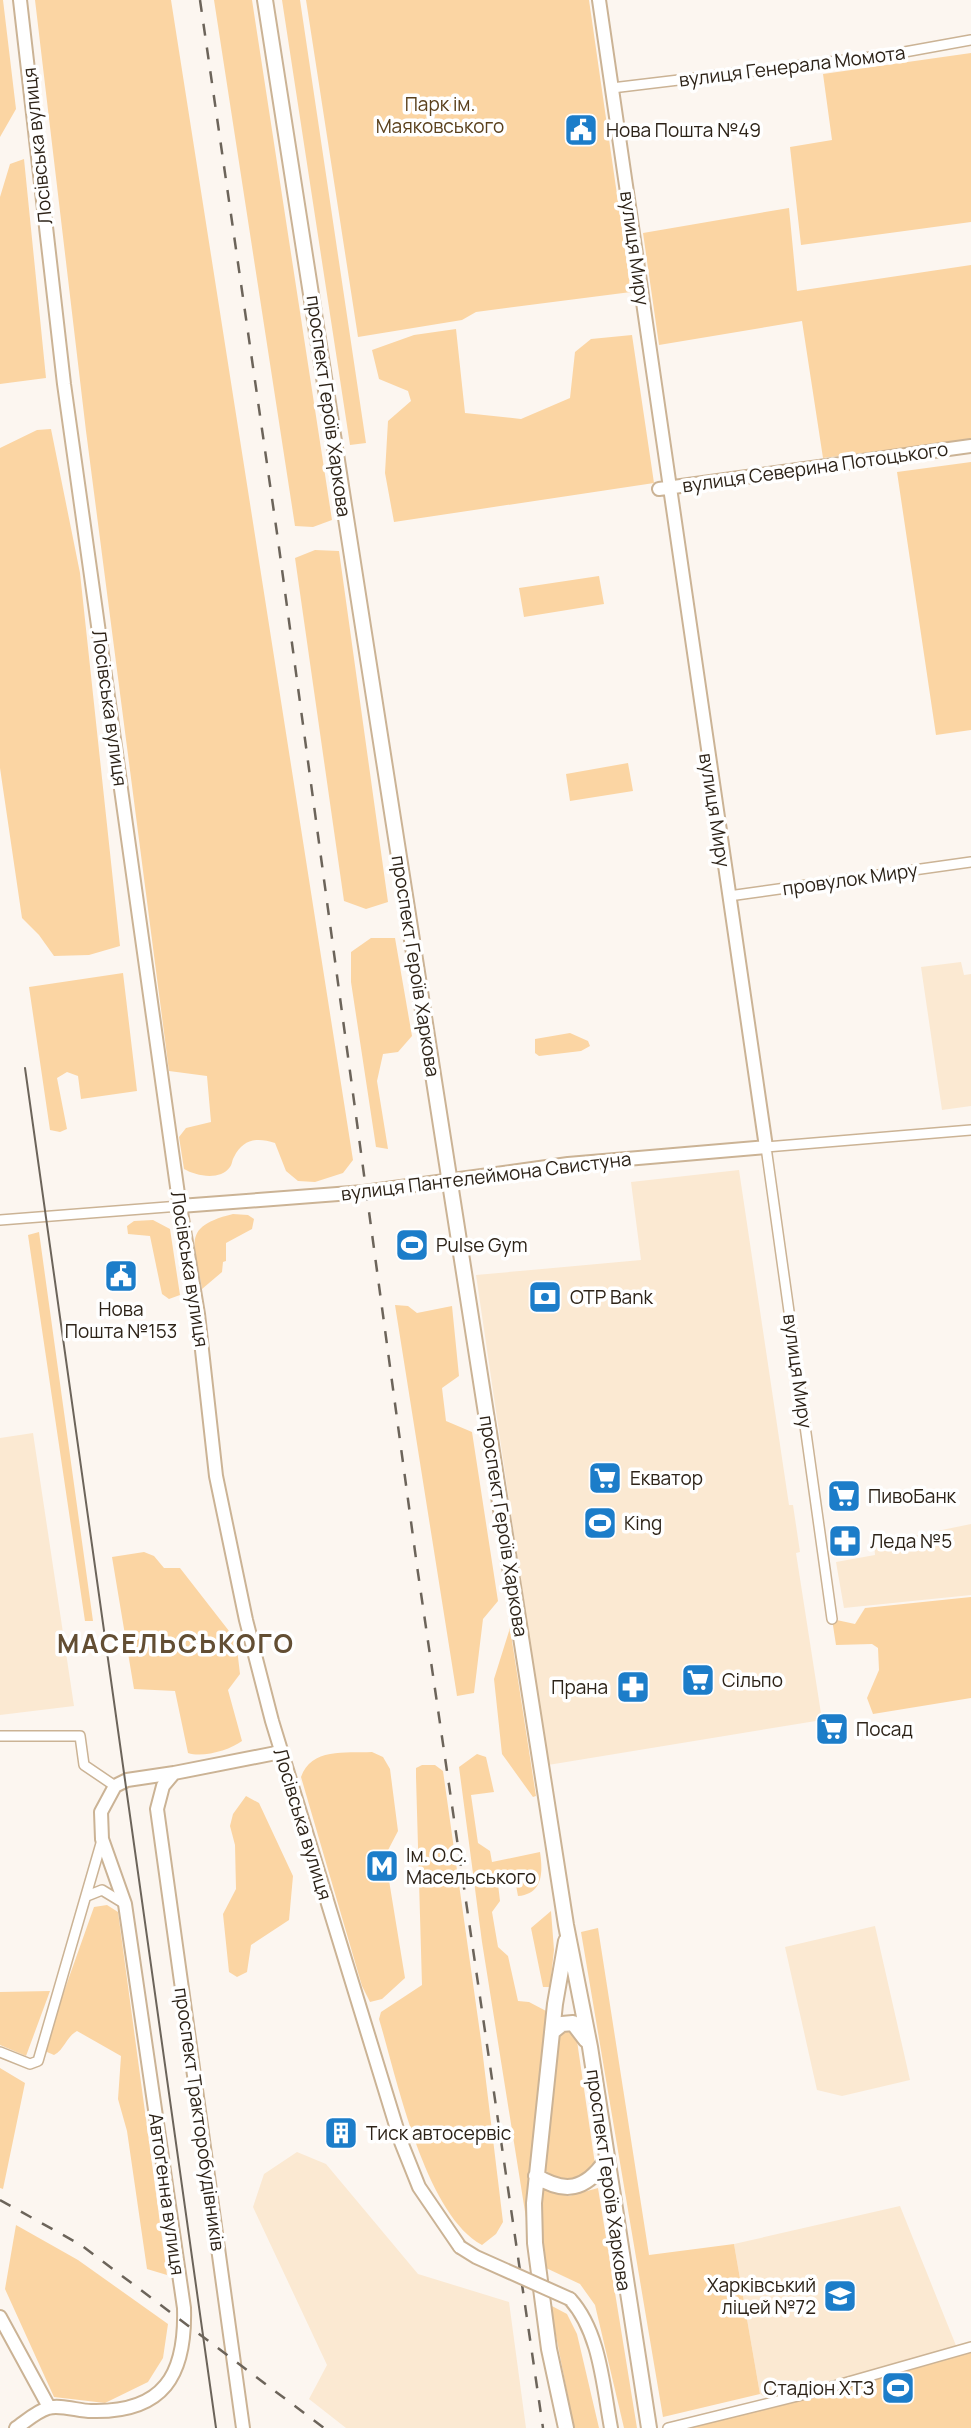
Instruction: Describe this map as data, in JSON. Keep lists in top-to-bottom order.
{
  "streets": {
    "main road": [
      "Лосівська вулиця",
      "вулиця Миру",
      "проспект Героїв Харкова",
      "вулиця Северина Потоцького",
      "вулиця Пантелеймона Свистуна",
      "проспект Тракторобудівників",
      "Автоґенна вулиця"
    ],
    "street": ["вулиця Генерала Момота", "провулок Миру"]
  },
  "crossings": [
    ["вулиця Генерала Момота", "вулиця Миру"],
    ["Лосівська вулиця", "вулиця Пантелеймона Свистуна"],
    ["вулиця Миру", "вулиця Северина Потоцького"],
    ["вулиця Миру", "провулок Миру"],
    ["вулиця Миру", "вулиця Пантелеймона Свистуна"],
    ["проспект Героїв Харкова", "вулиця Пантелеймона Свистуна"]
  ],
  "districts": ["МАСЕЛЬСЬКОГО"],
  "parks": ["Парк ім. Маяковського"],
  "places": {
    "public building": ["Нова Пошта №49", "Нова Пошта №153"],
    "sports": ["Pulse Gym", "King", "Стадіон ХТЗ"],
    "bank": ["OTP Bank"],
    "supermarket": [
      "Екватор",
      "ПивоБанк",
      "Сільпо",
      "Посад"
    ],
    "pharmacy": ["Леда №5", "Прана"],
    "metro station": ["Ім. О.С. Масельського"],
    "building": ["Тиск автосервіс"],
    "school or university": ["Харківський ліцей №72"]
  }
}
